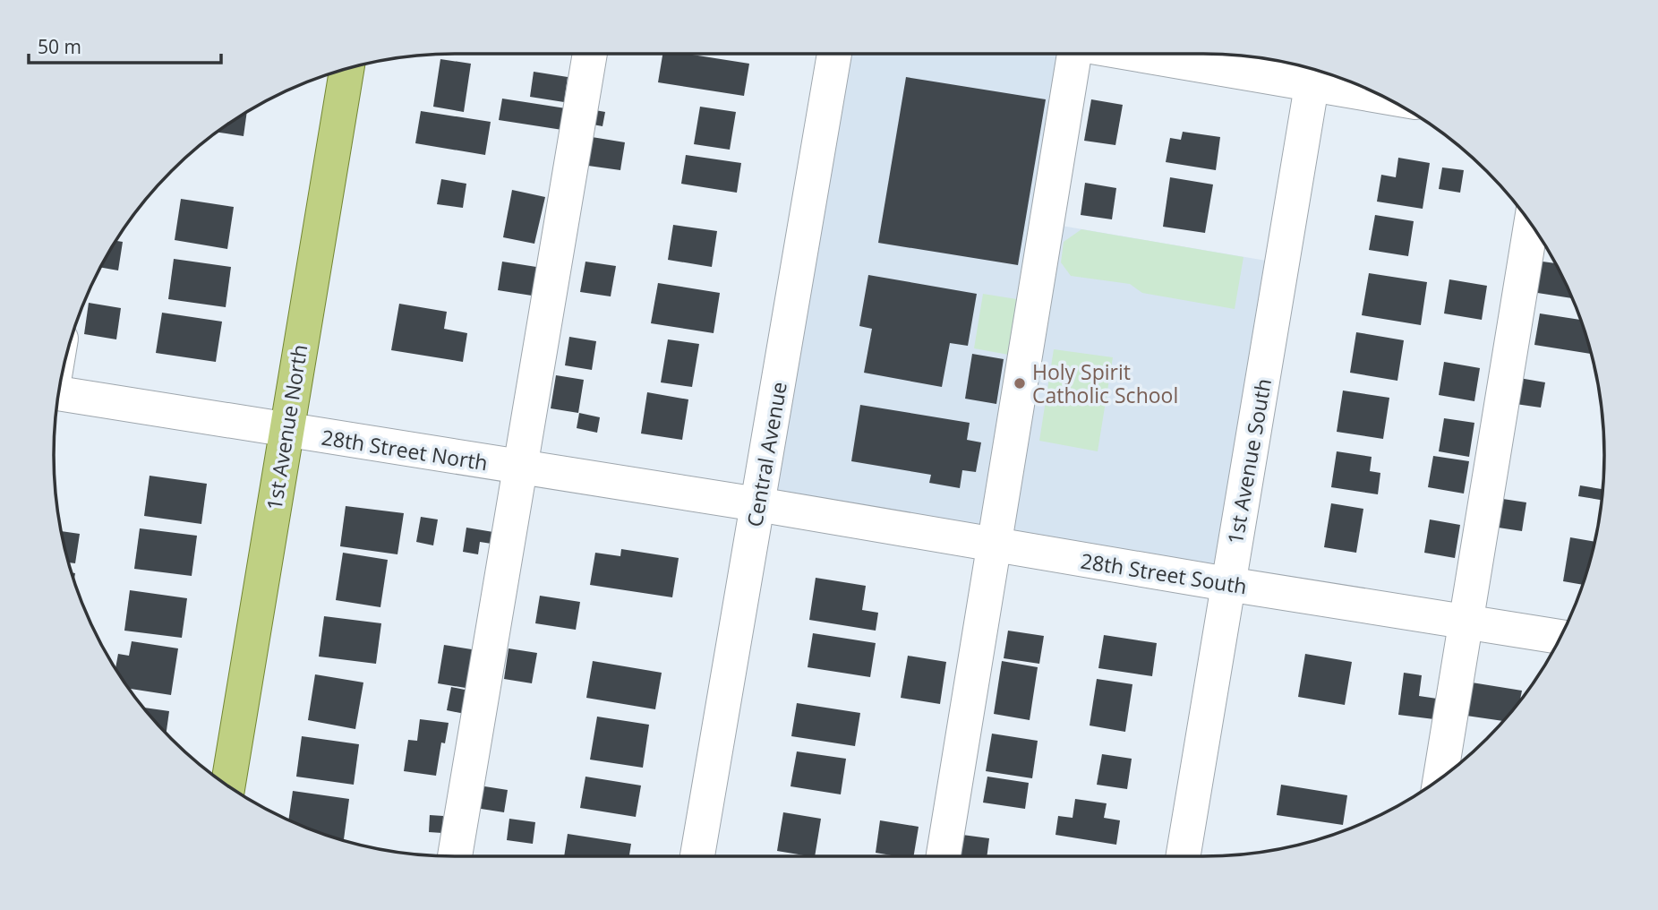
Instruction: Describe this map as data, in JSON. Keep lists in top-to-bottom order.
{
  "streets": {
    "main road": ["1st Avenue North"],
    "street": [
      "28th Street North",
      "Central Avenue",
      "1st Avenue South",
      "28th Street South"
    ]
  },
  "crossings": [
    ["1st Avenue North", "28th Street North"],
    ["28th Street North", "Central Avenue"],
    ["28th Street North", "28th Street South"],
    ["Central Avenue", "28th Street South"],
    ["1st Avenue South", "28th Street South"]
  ],
  "places": ["Holy Spirit Catholic School"],
  "scale_bar": "50 m"
}
